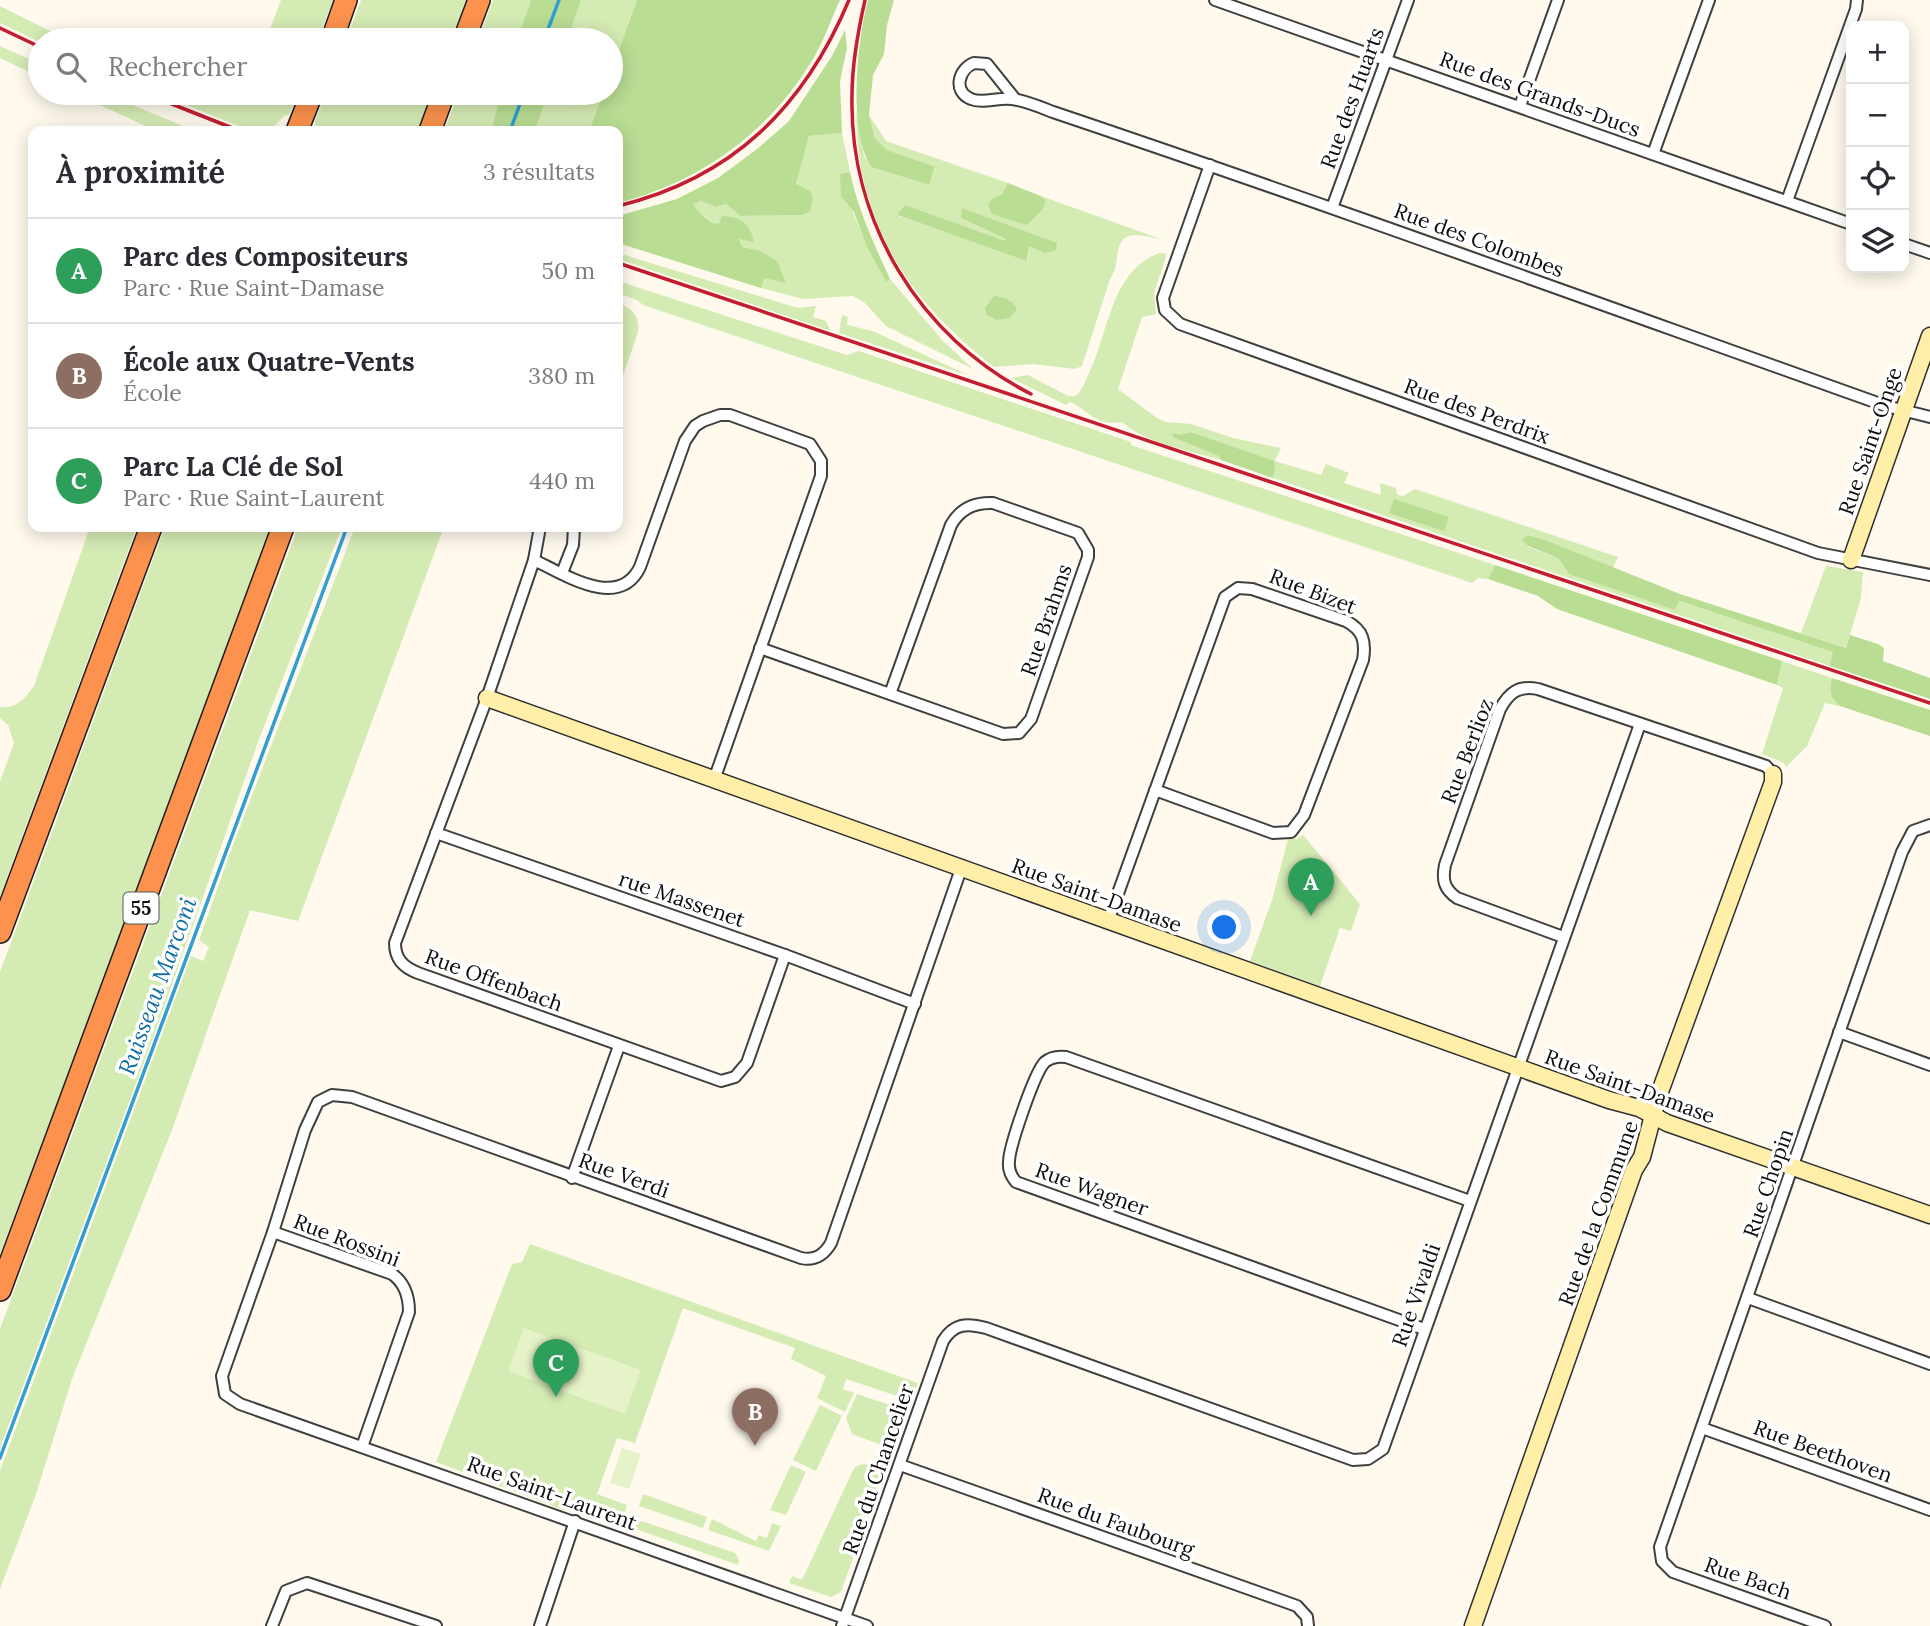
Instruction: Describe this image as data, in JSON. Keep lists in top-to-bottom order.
{
  "streets": {
    "highway": ["55"],
    "street": [
      "Rue des Grands-Ducs",
      "Rue des Huarts",
      "Rue des Colombes",
      "Rue des Perdrix",
      "Rue Saint-Onge",
      "Rue Bizet",
      "Rue Brahms",
      "Rue Berlioz",
      "Rue Saint-Damase",
      "rue Massenet",
      "Rue Offenbach",
      "Rue Verdi",
      "Rue Chopin",
      "Rue Wagner",
      "Rue de la Commune",
      "Rue Rossini",
      "Rue Vivaldi",
      "Rue Beethoven",
      "Rue du Chancelier",
      "Rue Saint-Laurent",
      "Rue du Faubourg",
      "Rue Bach"
    ]
  },
  "crossings": [
    ["Rue des Grands-Ducs", "Rue des Huarts"],
    ["Rue des Huarts", "Rue des Colombes"],
    ["Rue des Colombes", "Rue des Perdrix"],
    ["Rue des Colombes", "Rue Saint-Onge"],
    ["Rue des Perdrix", "Rue Saint-Onge"],
    ["Rue Bizet", "Rue Saint-Damase"],
    ["Rue Berlioz", "Rue de la Commune"],
    ["Rue Berlioz", "Rue Vivaldi"],
    ["Rue Saint-Damase", "Rue Offenbach"],
    ["Rue Saint-Damase", "Rue Verdi"],
    ["Rue Saint-Damase", "Rue Chopin"],
    ["Rue Saint-Damase", "Rue de la Commune"],
    ["Rue Saint-Damase", "Rue Vivaldi"],
    ["rue Massenet", "Rue Offenbach"],
    ["rue Massenet", "Rue Verdi"],
    ["Rue Verdi", "Rue Rossini"],
    ["Rue Verdi", "Rue Saint-Laurent"],
    ["Rue Chopin", "Rue Beethoven"],
    ["Rue Chopin", "Rue Bach"],
    ["Rue Wagner", "Rue Vivaldi"],
    ["Rue Rossini", "Rue Saint-Laurent"],
    ["Rue Vivaldi", "Rue du Chancelier"],
    ["Rue du Chancelier", "Rue Saint-Laurent"],
    ["Rue du Chancelier", "Rue du Faubourg"]
  ],
  "water": ["Ruisseau Marconi"],
  "page": {
    "map_buttons": ["+", "−"],
    "search": "Rechercher",
    "heading": ["À proximité", "3 résultats"],
    "list": [
      {
        "mark": "A",
        "name": "Parc des Compositeurs",
        "note": "Parc · Rue Saint-Damase",
        "value": "50 m"
      },
      {
        "mark": "B",
        "name": "École aux Quatre-Vents",
        "note": "École",
        "value": "380 m"
      },
      {
        "mark": "C",
        "name": "Parc La Clé de Sol",
        "note": "Parc · Rue Saint-Laurent",
        "value": "440 m"
      }
    ],
    "pins": ["A", "C", "B"]
  }
}
